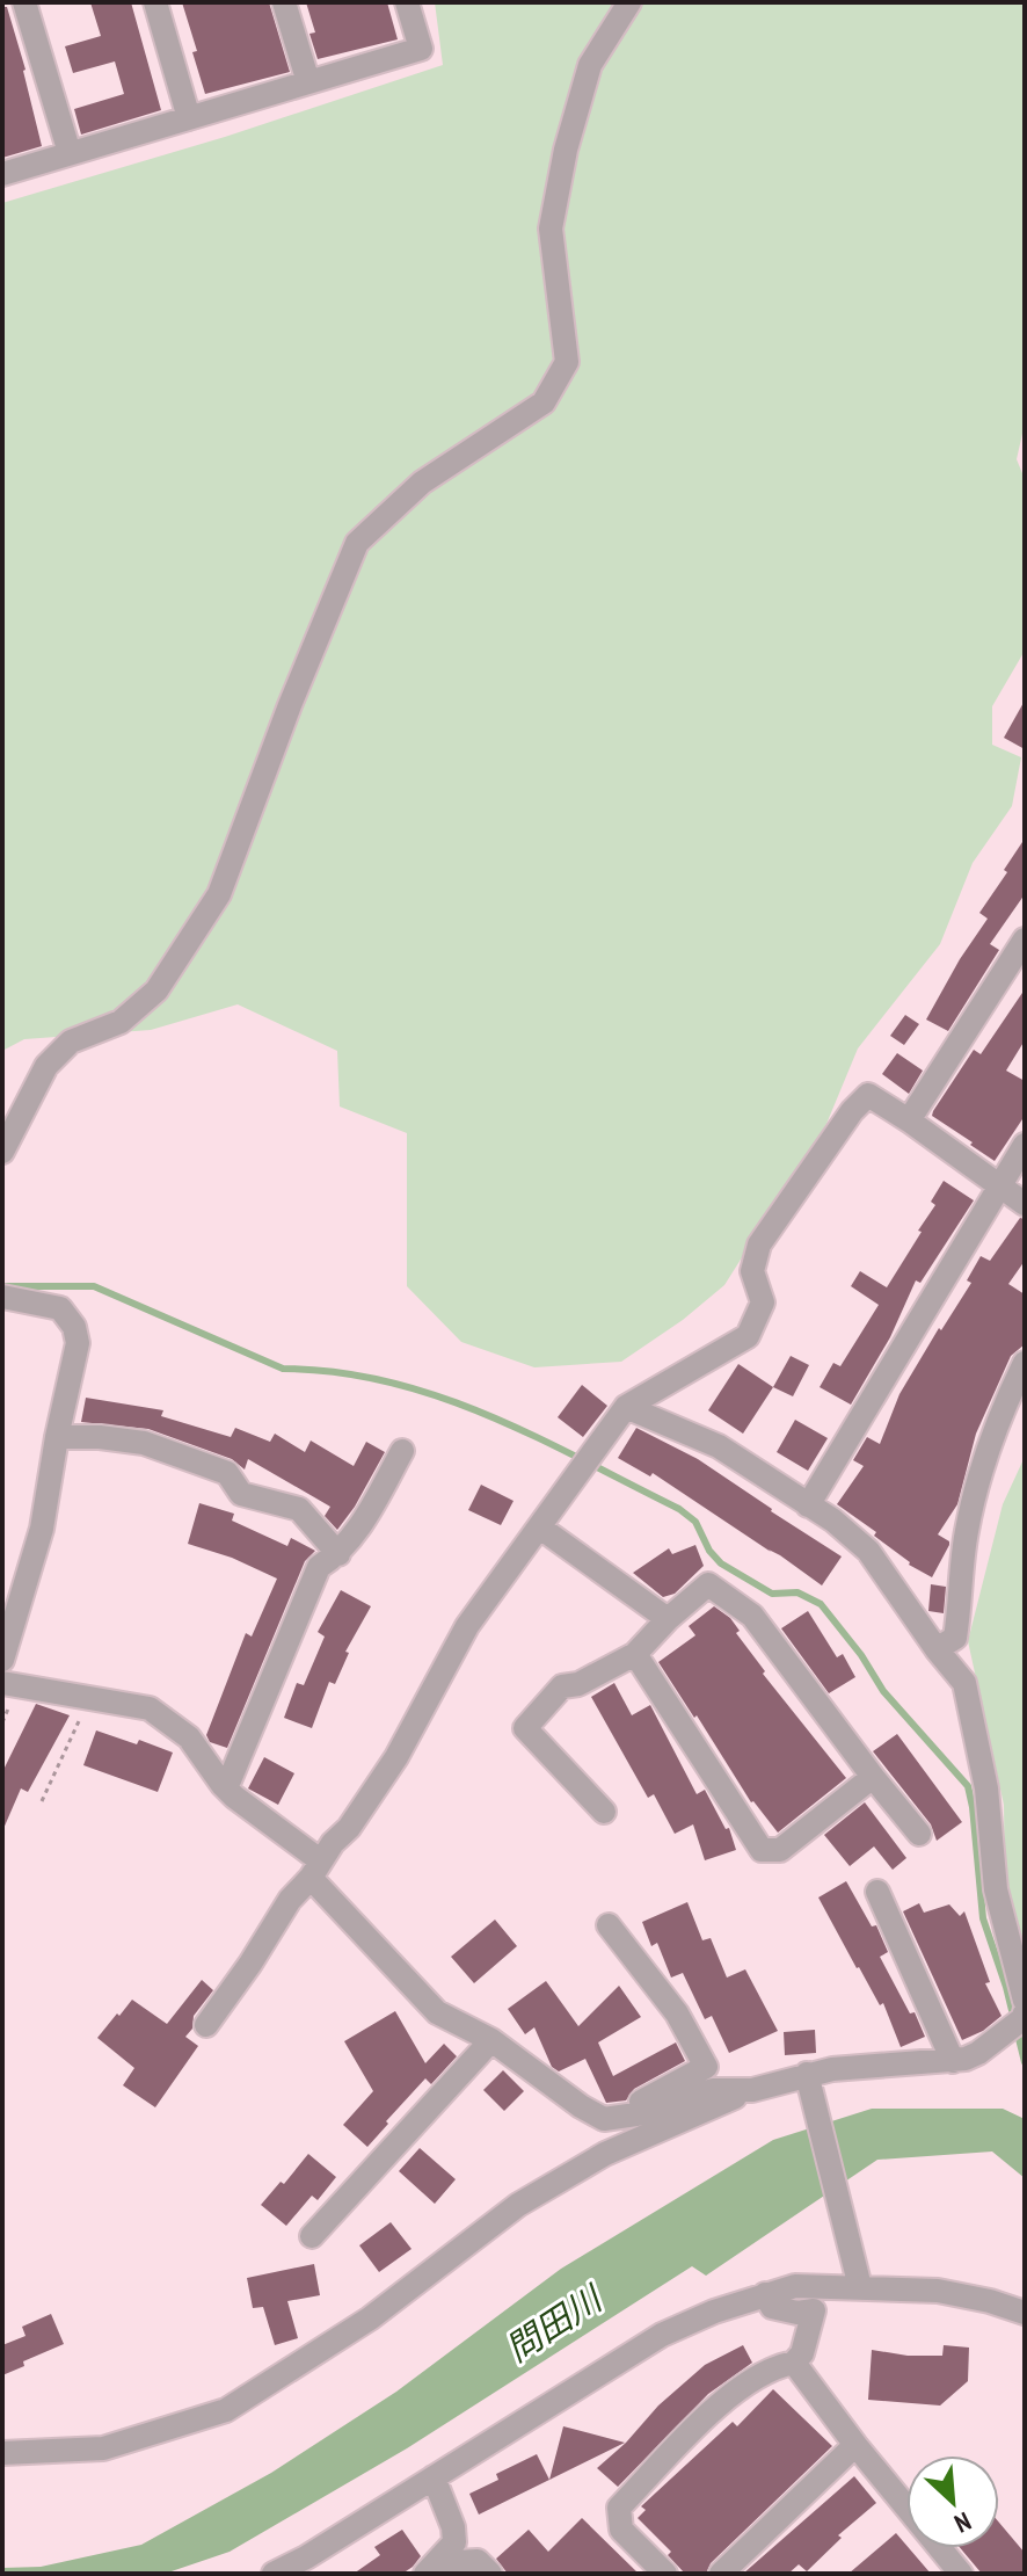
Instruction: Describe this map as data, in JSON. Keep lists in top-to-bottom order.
{
  "water": ["問田川"],
  "north": "bottom right"
}
